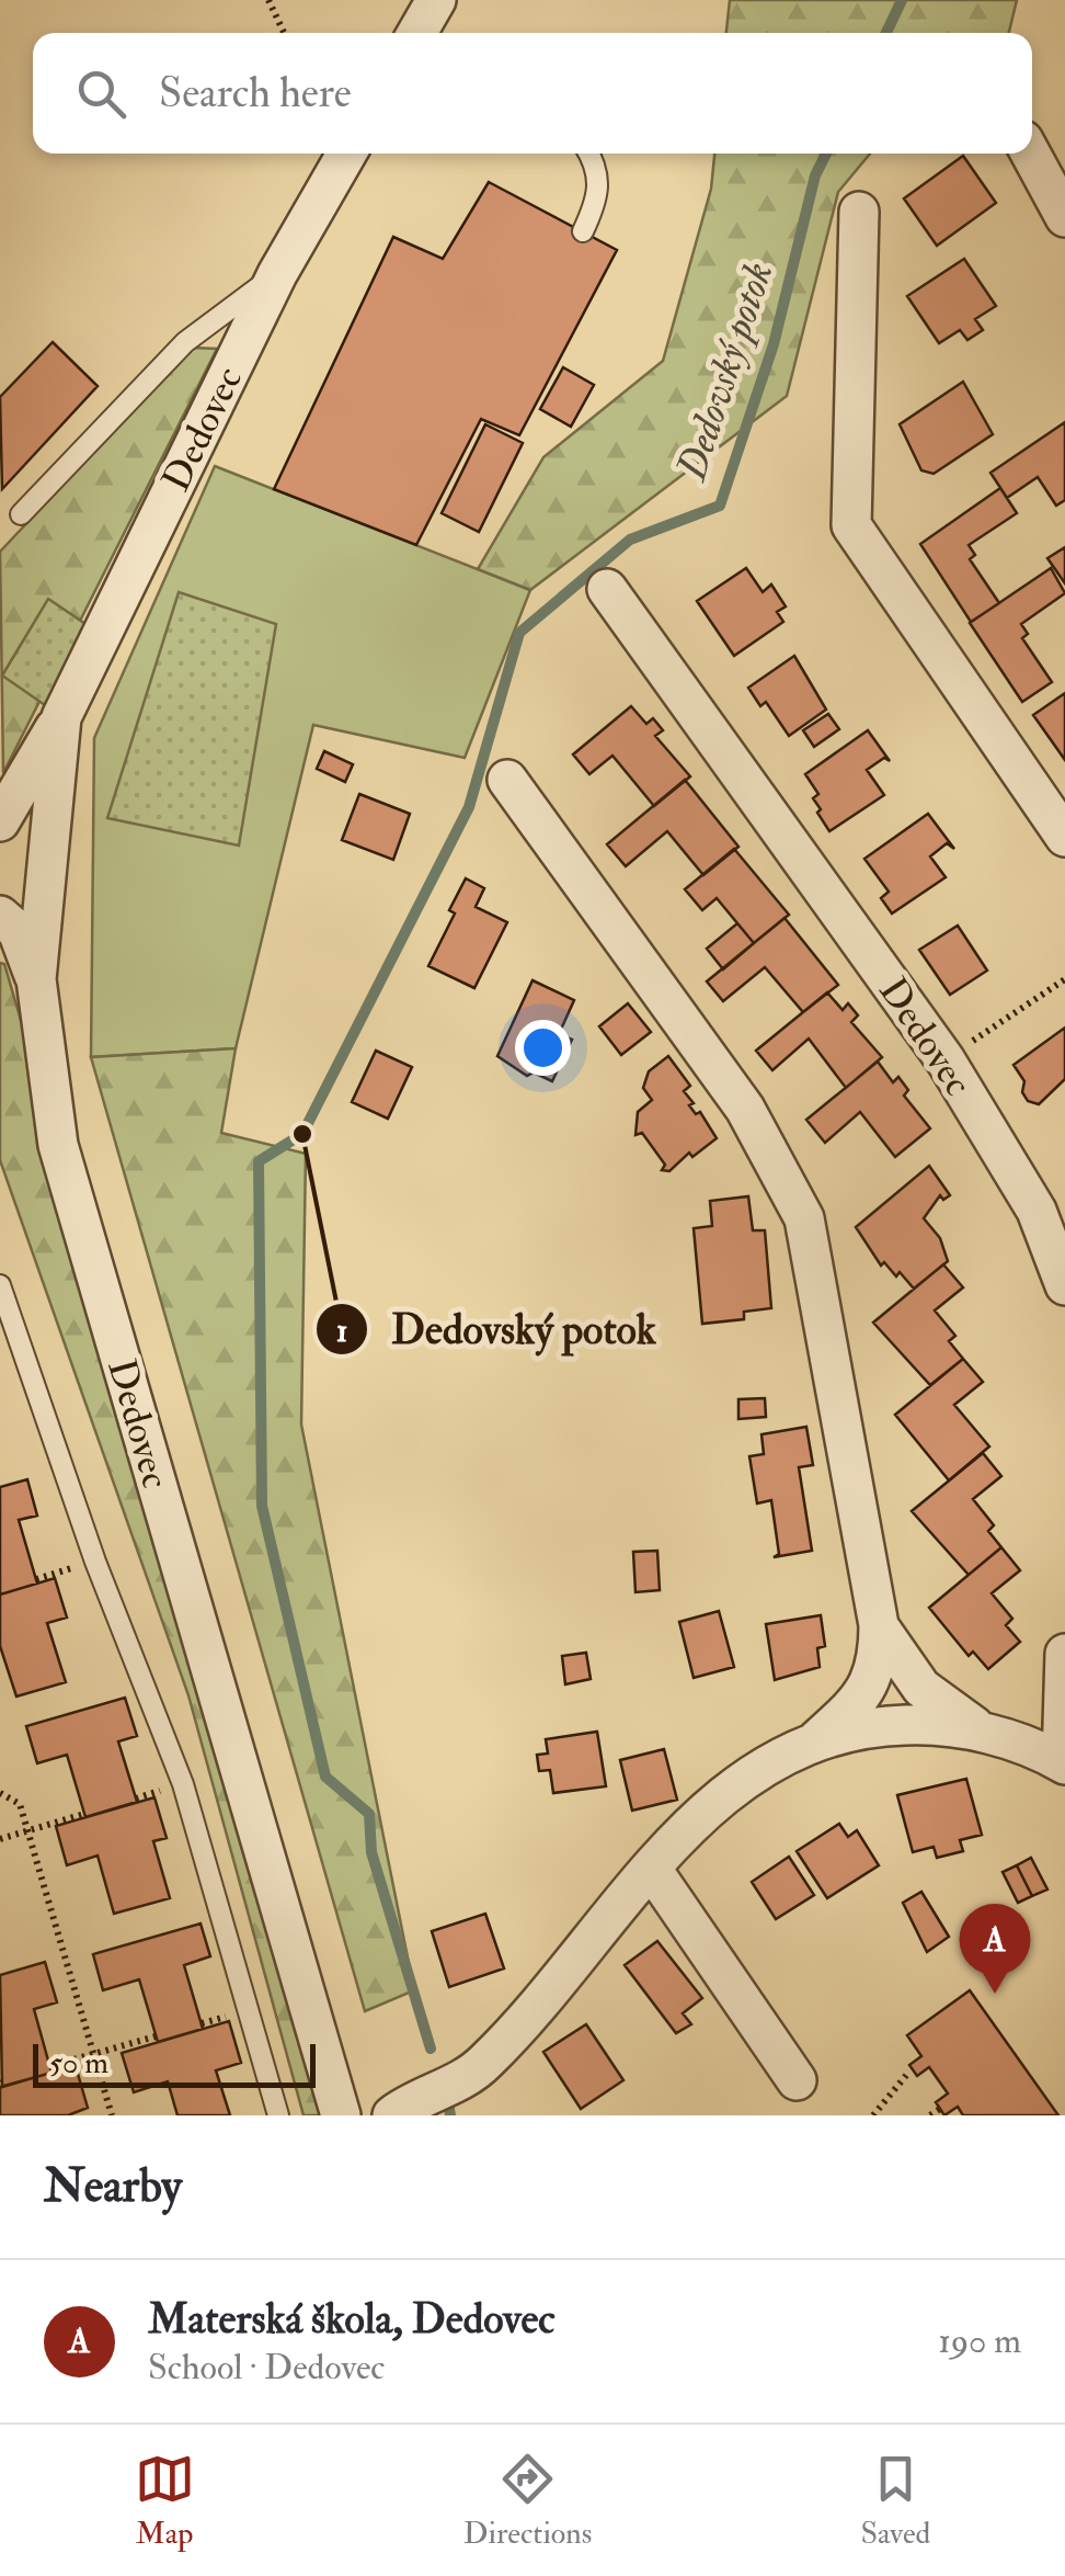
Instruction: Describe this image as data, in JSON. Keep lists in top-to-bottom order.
{
  "streets": {
    "street": ["Dedovec"]
  },
  "water": ["Dedovský potok"],
  "places": ["Dedovský potok"],
  "scale_bar": "50 m",
  "page": {
    "search": "Search here",
    "pins": "A",
    "scale": "50 m",
    "heading": "Nearby",
    "list": [
      {
        "mark": "A",
        "name": "Materská škola, Dedovec",
        "note": "School · Dedovec",
        "value": "190 m"
      }
    ],
    "nav": ["Map", "Directions", "Saved"]
  }
}
